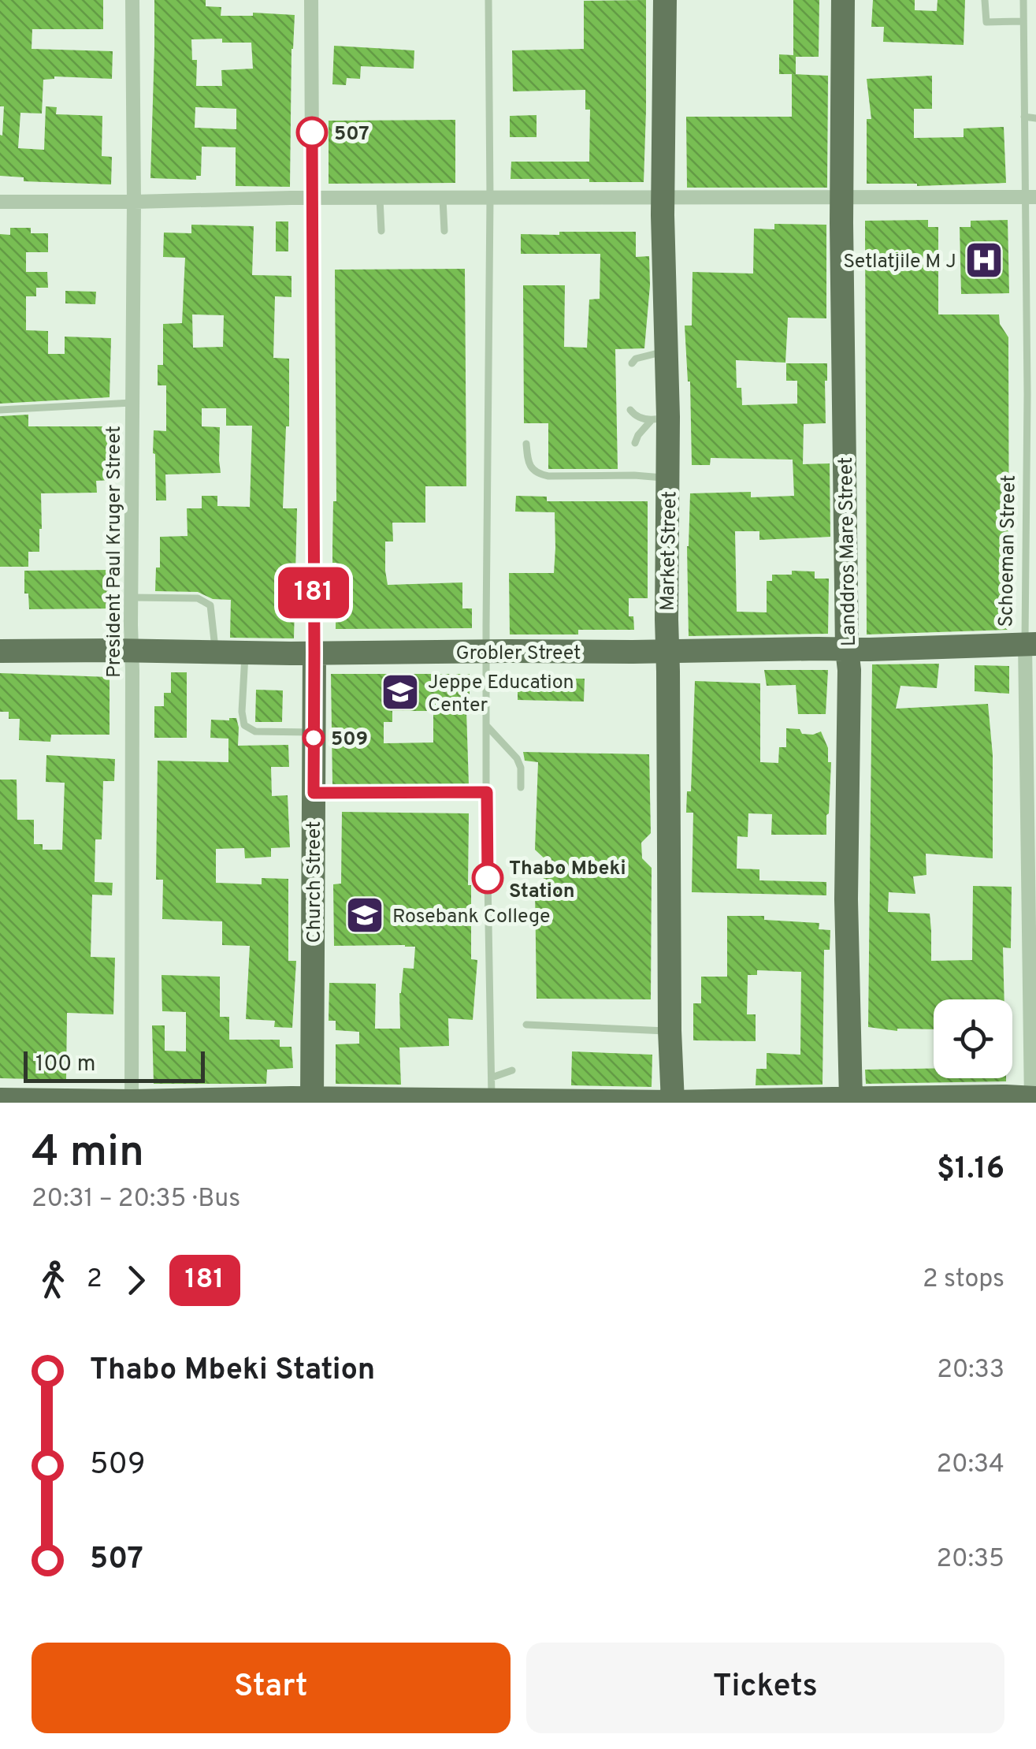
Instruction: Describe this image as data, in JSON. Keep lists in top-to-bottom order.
{
  "streets": {
    "main road": [
      "Market Street",
      "Landdros Mare Street",
      "Grobler Street",
      "Church Street"
    ],
    "street": ["Schoeman Street", "President Paul Kruger Street"]
  },
  "crossings": [
    ["Market Street", "Grobler Street"],
    ["Schoeman Street", "Grobler Street"],
    ["President Paul Kruger Street", "Grobler Street"],
    ["Landdros Mare Street", "Grobler Street"],
    ["Grobler Street", "Church Street"]
  ],
  "places": {
    "other": ["507", "509", "Thabo Mbeki Station"],
    "hospital": ["Setlatjile M J"],
    "school or university": ["Jeppe Education Center", "Rosebank College"]
  },
  "lines": ["bus line 181"],
  "scale_bar": "100 m",
  "page": {
    "on_map": "181",
    "scale": "100 m",
    "heading": ["4 min", "20:31 – 20:35 · Bus", "$1.16"],
    "legs": ["2", "181", "2 stops"],
    "list": [
      {
        "name": "Thabo Mbeki Station",
        "value": "20:33"
      },
      {
        "name": "509",
        "value": "20:34"
      },
      {
        "name": "507",
        "value": "20:35"
      }
    ],
    "buttons": ["Start", "Tickets"]
  }
}
